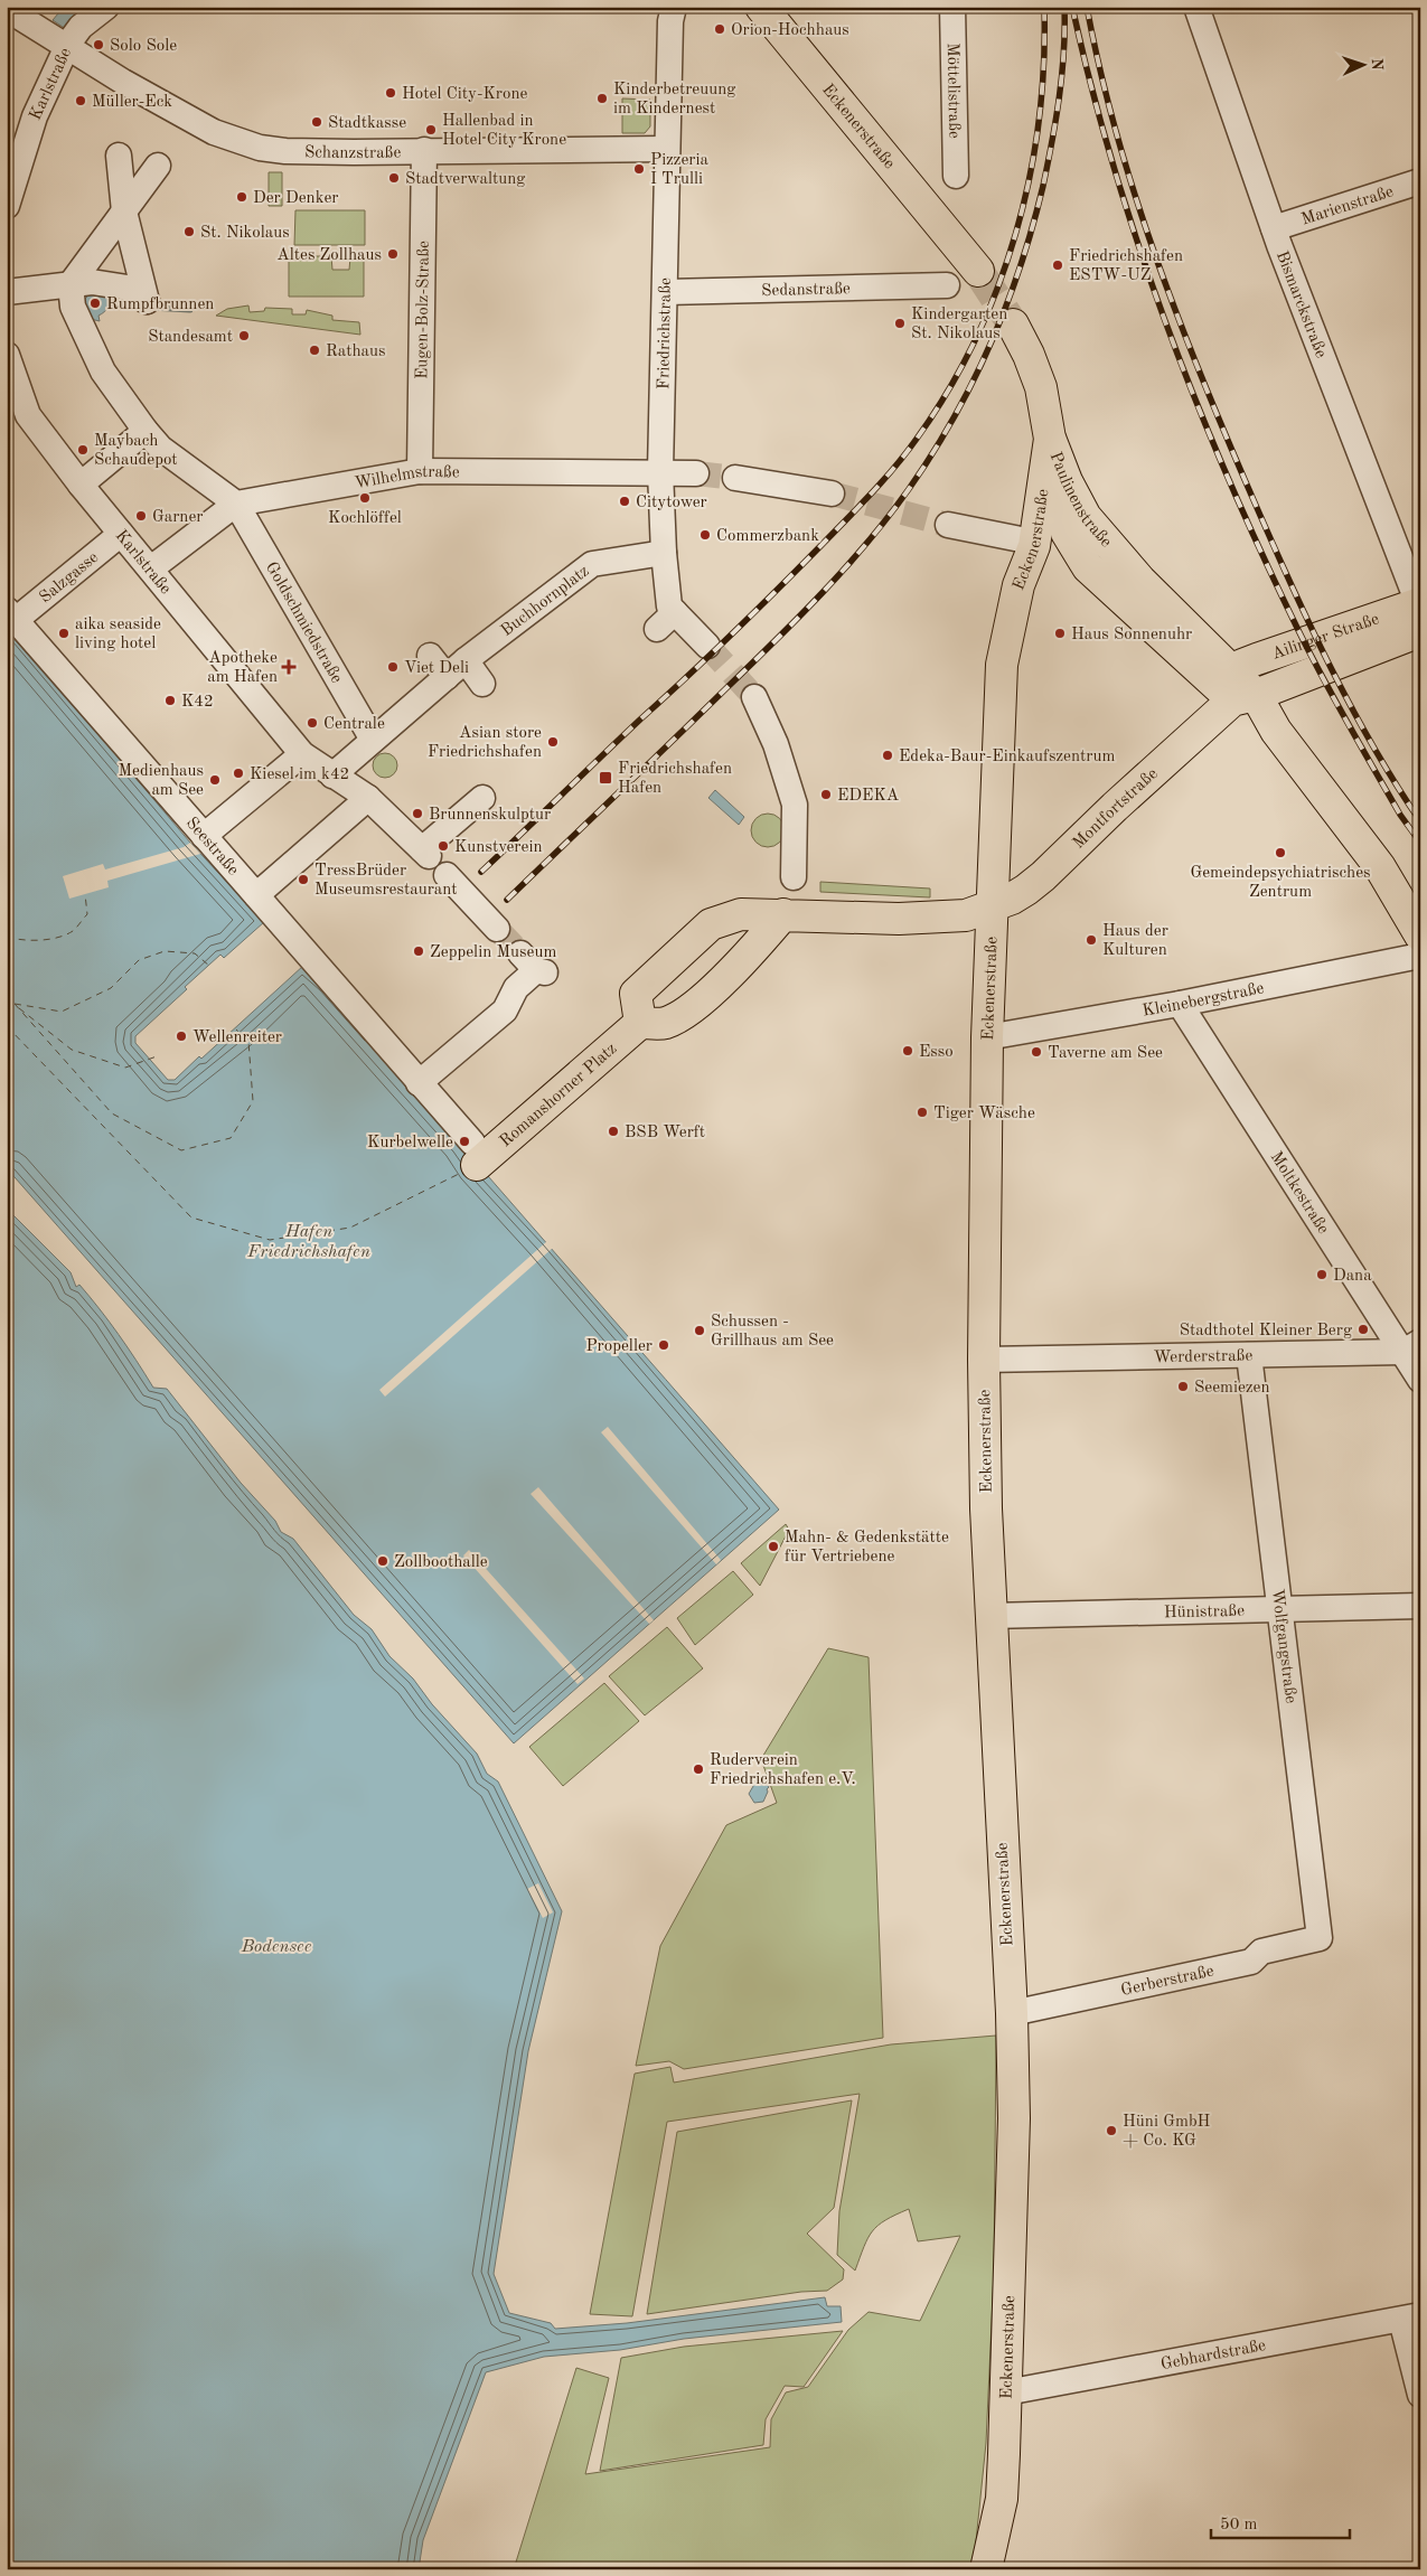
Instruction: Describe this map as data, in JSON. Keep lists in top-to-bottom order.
{
  "streets": {
    "main road": [
      "Eckenerstraße",
      "Paulinenstraße",
      "Ailinger Straße",
      "Montfortstraße",
      "Romanshorner Platz"
    ],
    "street": [
      "Karlstraße",
      "Möttelistraße",
      "Schanzstraße",
      "Marienstraße",
      "Sedanstraße",
      "Bismarckstraße",
      "Eugen-Bolz-Straße",
      "Friedrichstraße",
      "Wilhelmstraße",
      "Salzgasse",
      "Buchhornplatz",
      "Goldschmiedstraße",
      "Seestraße",
      "Kleinebergstraße",
      "Moltkestraße",
      "Werderstraße",
      "Hünistraße",
      "Wolfgangstraße",
      "Gerberstraße",
      "Gebhardstraße"
    ]
  },
  "crossings": [
    ["Karlstraße", "Schanzstraße"],
    ["Karlstraße", "Salzgasse"],
    ["Eckenerstraße", "Paulinenstraße"],
    ["Eckenerstraße", "Montfortstraße"],
    ["Eckenerstraße", "Kleinebergstraße"],
    ["Eckenerstraße", "Werderstraße"],
    ["Eckenerstraße", "Hünistraße"],
    ["Eckenerstraße", "Gerberstraße"],
    ["Eckenerstraße", "Gebhardstraße"],
    ["Schanzstraße", "Eugen-Bolz-Straße"],
    ["Schanzstraße", "Friedrichstraße"],
    ["Marienstraße", "Bismarckstraße"],
    ["Sedanstraße", "Friedrichstraße"],
    ["Eugen-Bolz-Straße", "Wilhelmstraße"],
    ["Friedrichstraße", "Wilhelmstraße"],
    ["Friedrichstraße", "Buchhornplatz"],
    ["Wilhelmstraße", "Goldschmiedstraße"],
    ["Paulinenstraße", "Ailinger Straße"],
    ["Paulinenstraße", "Montfortstraße"],
    ["Salzgasse", "Seestraße"],
    ["Buchhornplatz", "Goldschmiedstraße"],
    ["Ailinger Straße", "Montfortstraße"],
    ["Seestraße", "Romanshorner Platz"],
    ["Kleinebergstraße", "Moltkestraße"],
    ["Moltkestraße", "Werderstraße"],
    ["Werderstraße", "Wolfgangstraße"],
    ["Hünistraße", "Wolfgangstraße"],
    ["Wolfgangstraße", "Gerberstraße"]
  ],
  "water": ["Hafen Friedrichshafen", "Bodensee"],
  "places": {
    "other": [
      "Orion-Hochhaus",
      "Solo Sole",
      "Hotel City-Krone",
      "Kinderbetreuung im Kindernest",
      "Müller-Eck",
      "Stadtkasse",
      "Hallenbad in Hotel City Krone",
      "Pizzeria I Trulli",
      "Stadtverwaltung",
      "Der Denker",
      "St. Nikolaus",
      "Altes Zollhaus",
      "Friedrichshafen ESTW-UZ",
      "Rumpfbrunnen",
      "Kindergarten St. Nikolaus",
      "Standesamt",
      "Rathaus",
      "Maybach Schaudepot",
      "Kochlöffel",
      "Citytower",
      "Garner",
      "Commerzbank",
      "aika seaside living hotel",
      "Haus Sonnenuhr",
      "Viet Deli",
      "K42",
      "Centrale",
      "Asian store Friedrichshafen",
      "Edeka-Baur-Einkaufszentrum",
      "Kiesel im k42",
      "Medienhaus am See",
      "EDEKA",
      "Brunnenskulptur",
      "Kunstverein",
      "Gemeindepsychiatrisches Zentrum",
      "TressBrüder Museumsrestaurant",
      "Haus der Kulturen",
      "Zeppelin Museum",
      "Wellenreiter",
      "Esso",
      "Taverne am See",
      "Tiger Wäsche",
      "BSB Werft",
      "Kurbelwelle",
      "Dana",
      "Stadthotel Kleiner Berg",
      "Schussen - Grillhaus am See",
      "Propeller",
      "Seemiezen",
      "Mahn- & Gedenkstätte für Vertriebene",
      "Zollboothalle",
      "Ruderverein Friedrichshafen e.V.",
      "Hüni GmbH + Co. KG"
    ],
    "health": ["Apotheke am Hafen"],
    "transit": ["Friedrichshafen Hafen"]
  },
  "scale_bar": "50 m",
  "north": "right"
}
